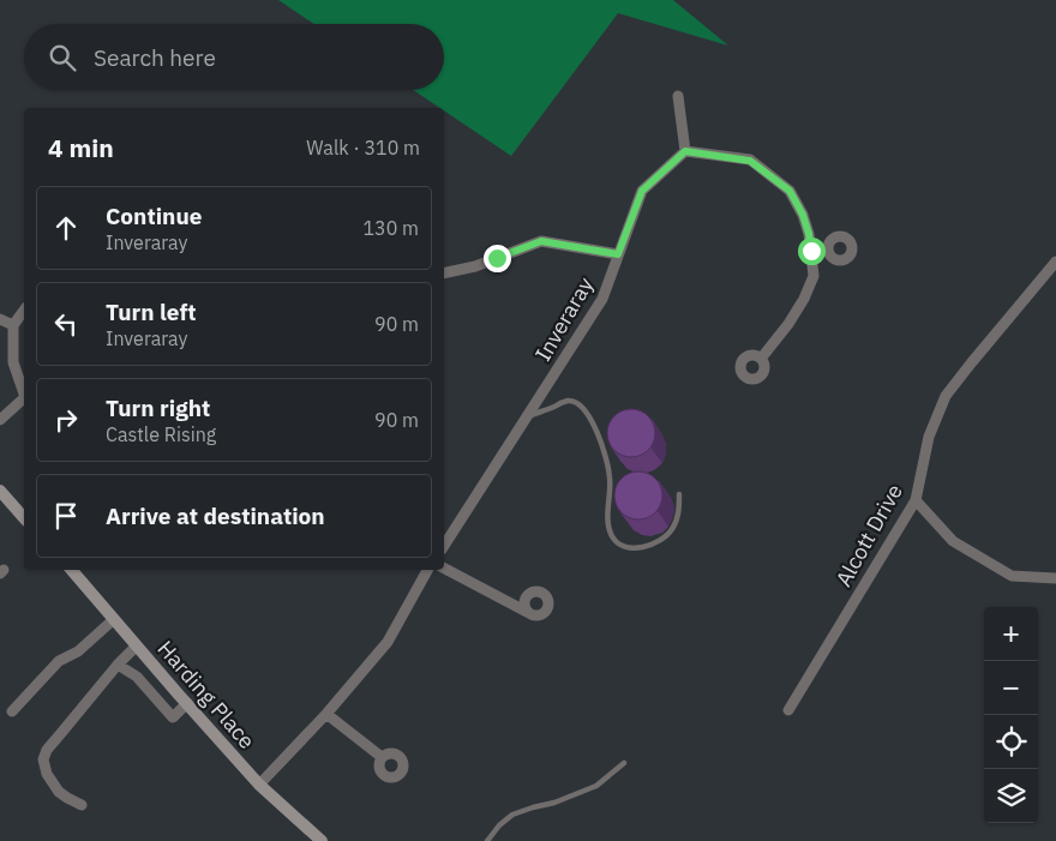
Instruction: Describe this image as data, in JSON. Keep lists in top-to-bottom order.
{
  "streets": {
    "main road": ["Harding Place"],
    "street": ["Inveraray", "Alcott Drive"]
  },
  "page": {
    "search": "Search here",
    "heading": ["4 min", "Walk · 310 m"],
    "list": [
      ["Continue", "Inveraray", "130 m"],
      ["Turn left", "Inveraray", "90 m"],
      ["Turn right", "Castle Rising", "90 m"],
      "Arrive at destination"
    ],
    "map_buttons": ["+", "−"]
  }
}
